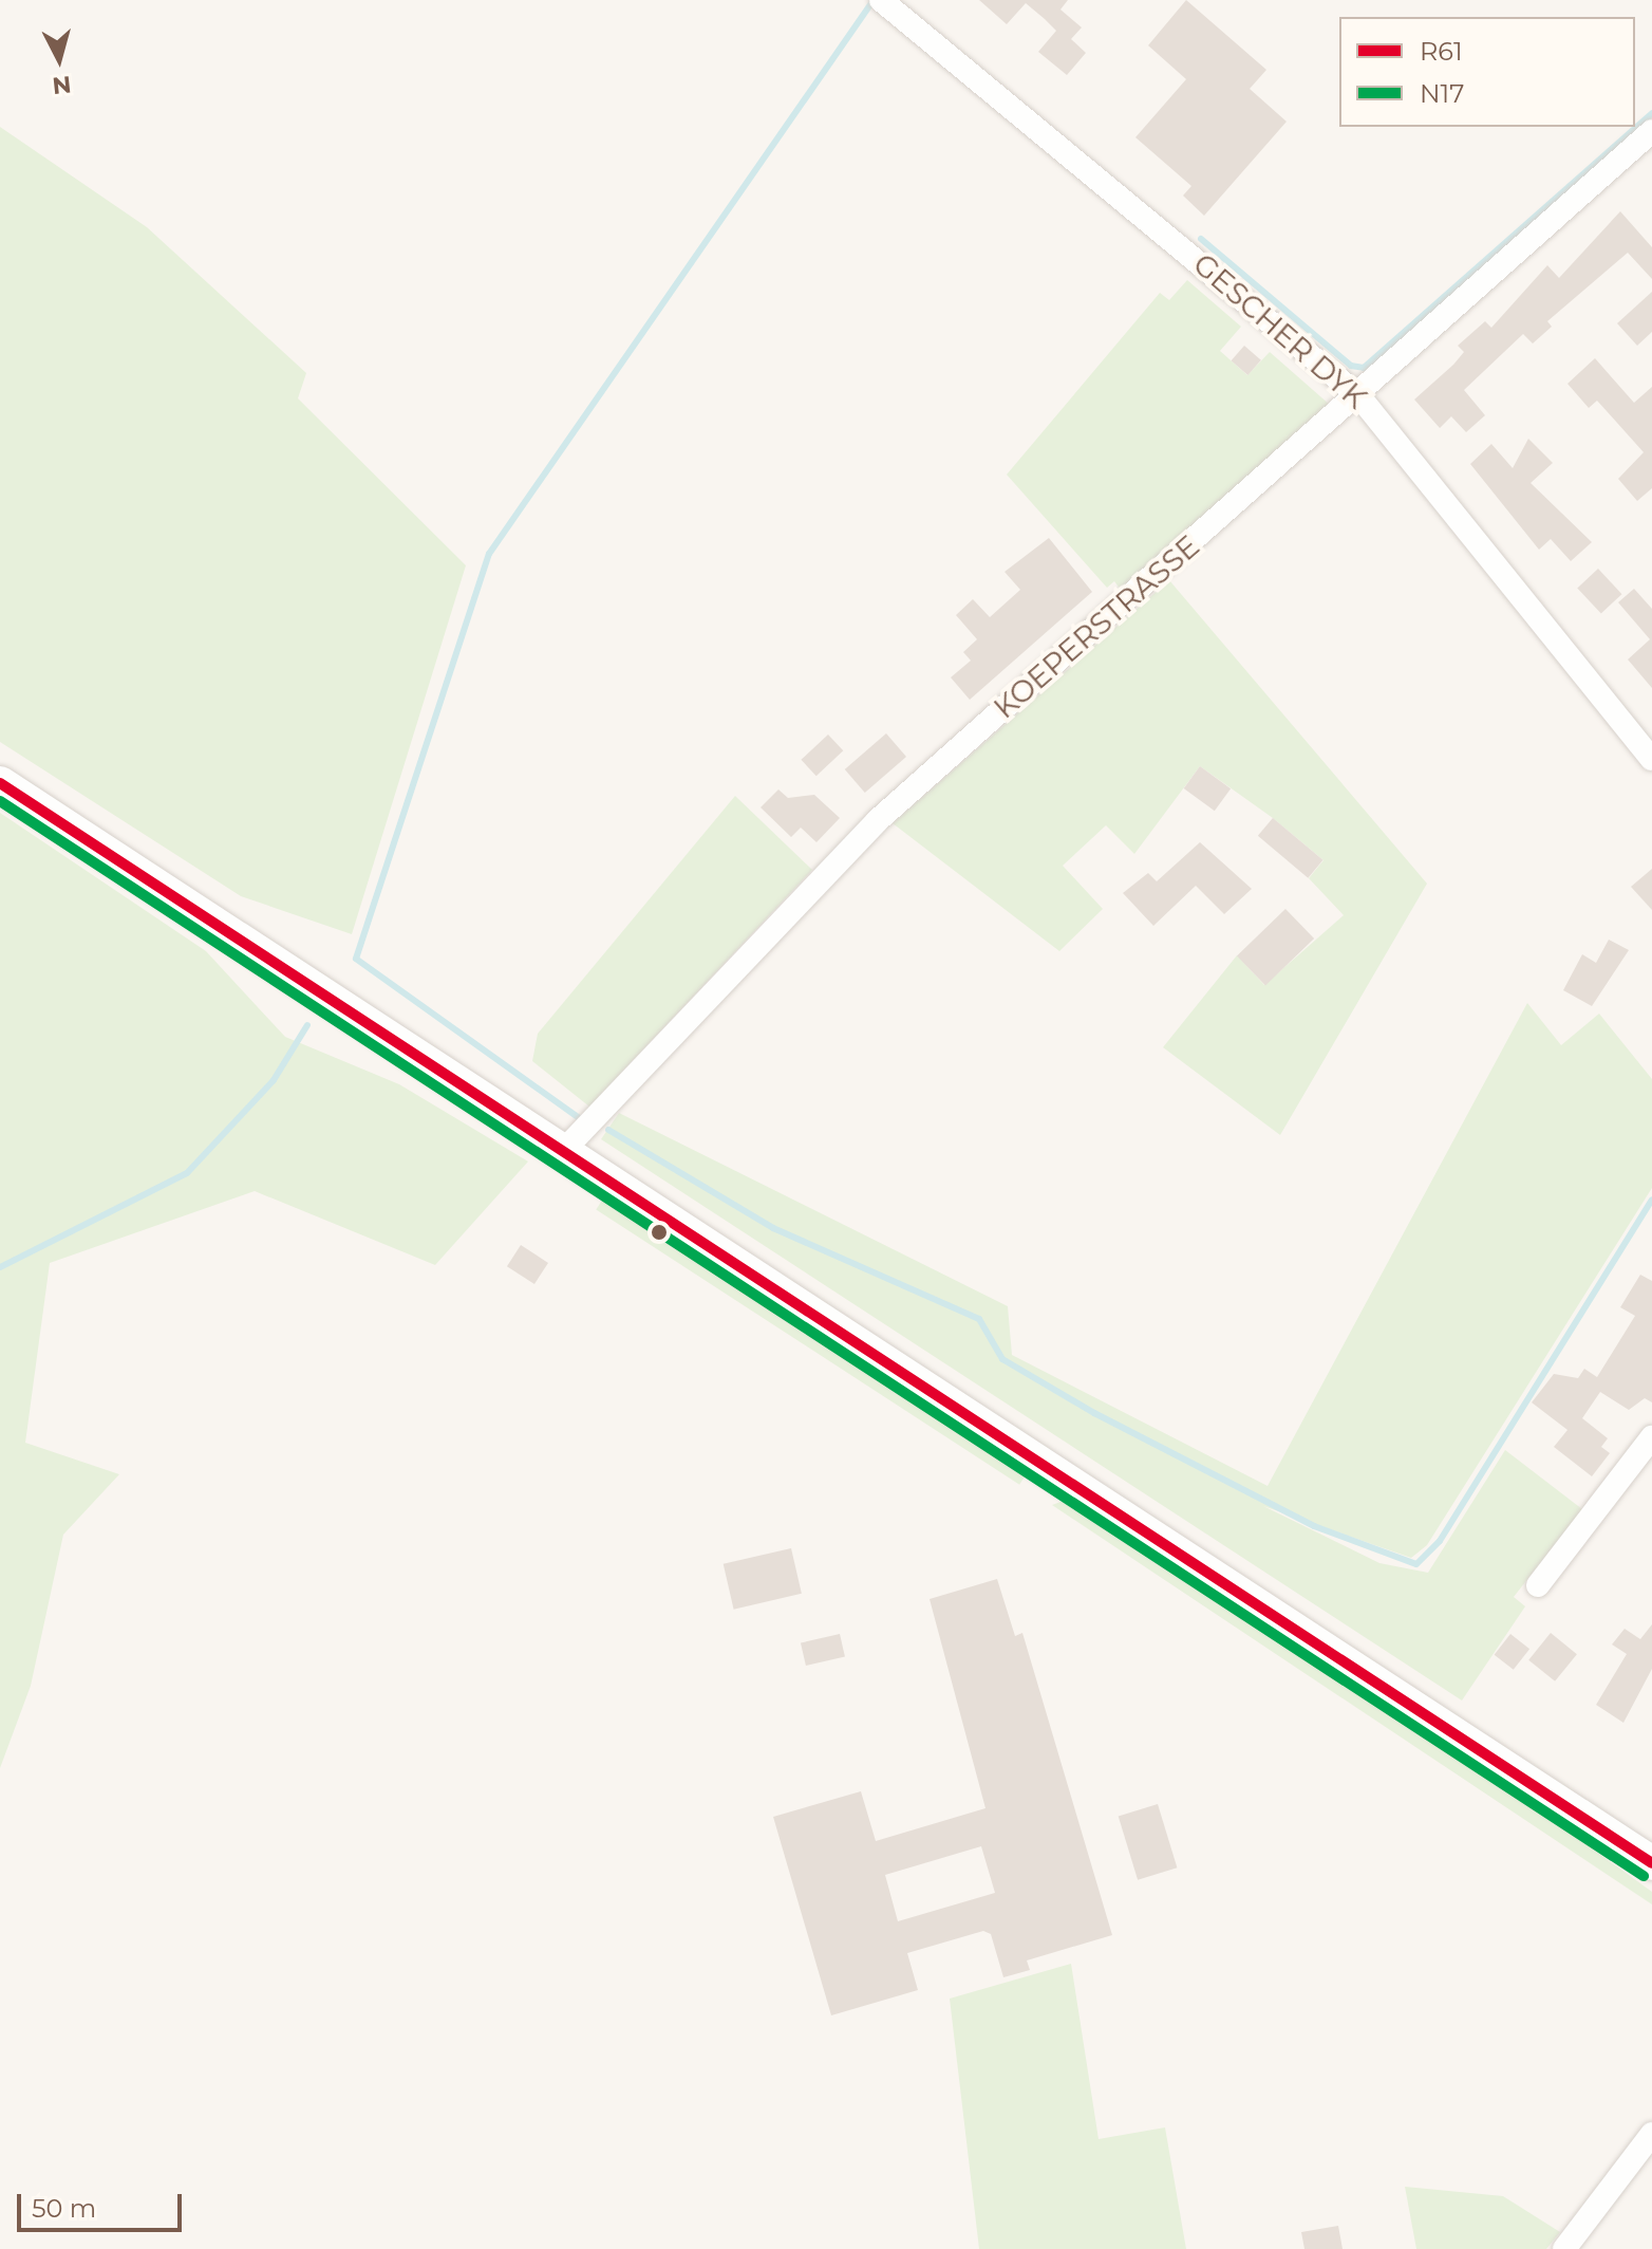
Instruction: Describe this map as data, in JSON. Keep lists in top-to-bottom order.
{
  "streets": {
    "street": ["GESCHER DYK", "KOEPERSTRASSE"]
  },
  "crossings": [
    ["GESCHER DYK", "KOEPERSTRASSE"]
  ],
  "lines": ["transit line R61", "transit line N17"],
  "legend": ["R61", "N17"],
  "scale_bar": "50 m",
  "north": "bottom"
}
